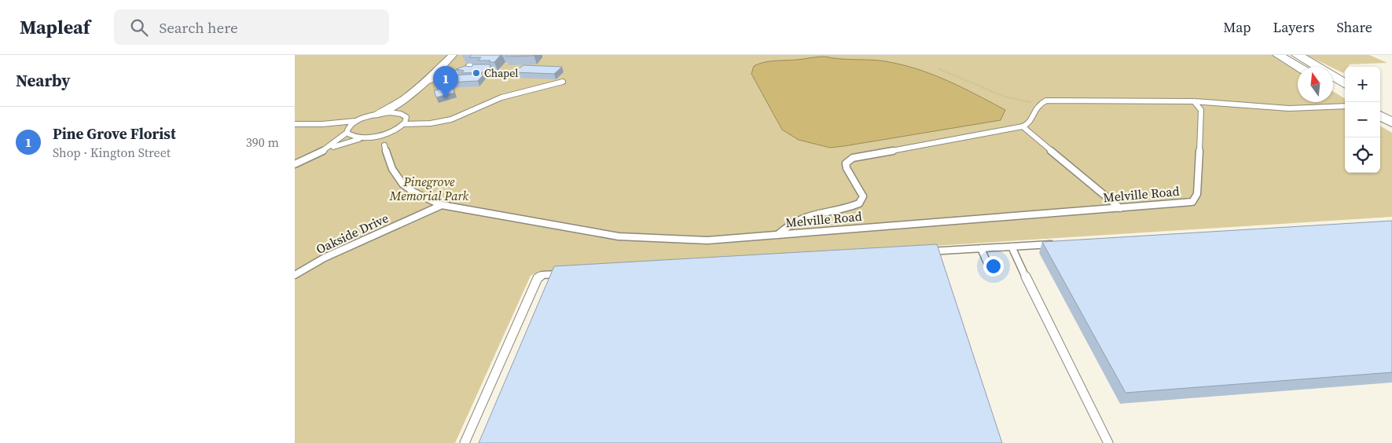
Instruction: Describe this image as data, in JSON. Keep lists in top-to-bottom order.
{
  "streets": {
    "lane": ["Melville Road", "Oakside Drive"]
  },
  "crossings": [
    ["Melville Road", "Oakside Drive"]
  ],
  "parks": ["Pinegrove Memorial Park"],
  "places": ["Chapel"],
  "north": "top",
  "page": {
    "header": "Mapleaf",
    "search": "Search here",
    "nav": ["Map", "Layers", "Share"],
    "heading": "Nearby",
    "pins": "1",
    "map_buttons": ["+", "−"],
    "list": [
      {
        "mark": "1",
        "name": "Pine Grove Florist",
        "note": "Shop · Kington Street",
        "value": "390 m"
      }
    ]
  }
}
